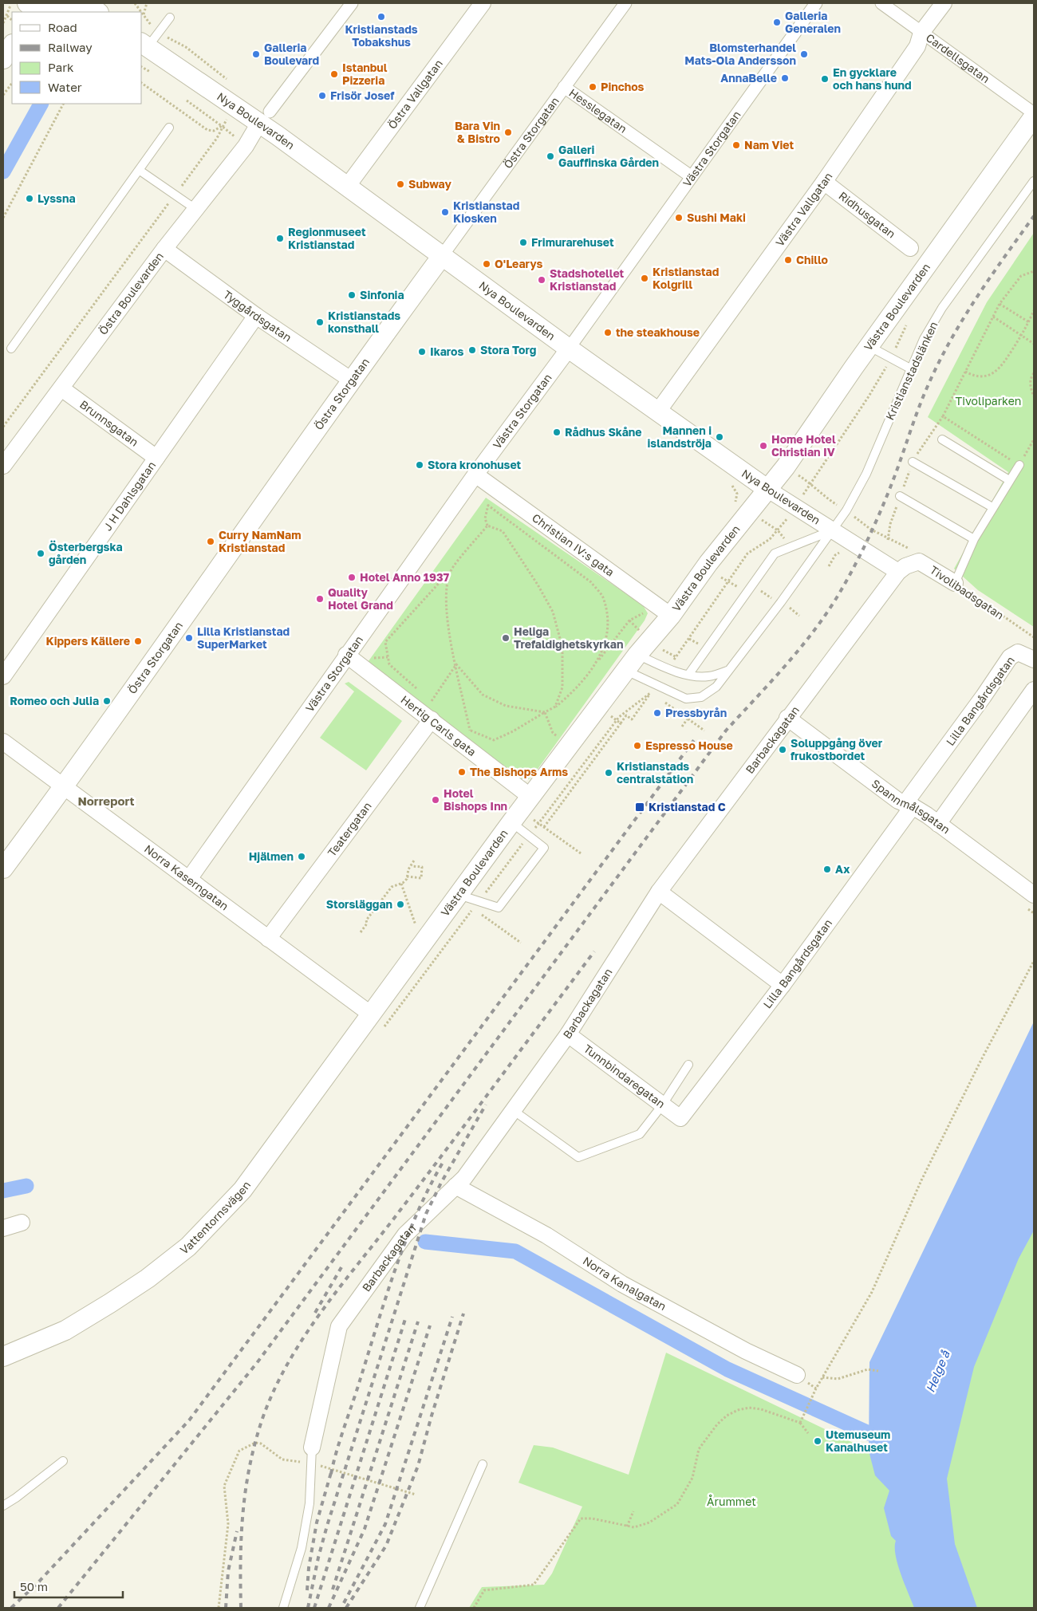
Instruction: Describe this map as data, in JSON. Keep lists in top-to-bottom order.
{
  "streets": {
    "street": [
      "Cardellsgatan",
      "Östra Vallgatan",
      "Hesslegatan",
      "Nya Boulevarden",
      "Östra Storgatan",
      "Västra Storgatan",
      "Västra Vallgatan",
      "Ridhusgatan",
      "Östra Boulevarden",
      "Västra Boulevarden",
      "Tyggårdsgatan",
      "Brunnsgatan",
      "J H Dahlsgatan",
      "Christian IV:s gata",
      "Tivolibadsgatan",
      "Lilla Bangårdsgatan",
      "Hertig Carls gata",
      "Barbackagatan",
      "Spannmålsgatan",
      "Teatergatan",
      "Norra Kaserngatan",
      "Tunnbindaregatan",
      "Vattentornsvägen",
      "Norra Kanalgatan"
    ],
    "lane": ["Kristianstadslänken"]
  },
  "crossings": [
    ["Cardellsgatan", "Västra Vallgatan"],
    ["Cardellsgatan", "Västra Boulevarden"],
    ["Östra Vallgatan", "Nya Boulevarden"],
    ["Hesslegatan", "Östra Storgatan"],
    ["Hesslegatan", "Västra Storgatan"],
    ["Nya Boulevarden", "Östra Storgatan"],
    ["Nya Boulevarden", "Västra Storgatan"],
    ["Nya Boulevarden", "Västra Vallgatan"],
    ["Nya Boulevarden", "Östra Boulevarden"],
    ["Nya Boulevarden", "Västra Boulevarden"],
    ["Nya Boulevarden", "Kristianstadslänken"],
    ["Nya Boulevarden", "Tivolibadsgatan"],
    ["Nya Boulevarden", "Barbackagatan"],
    ["Östra Storgatan", "Tyggårdsgatan"],
    ["Östra Storgatan", "Norra Kaserngatan"],
    ["Västra Storgatan", "Christian IV:s gata"],
    ["Västra Storgatan", "Hertig Carls gata"],
    ["Västra Storgatan", "Norra Kaserngatan"],
    ["Västra Vallgatan", "Ridhusgatan"],
    ["Östra Boulevarden", "Tyggårdsgatan"],
    ["Östra Boulevarden", "Brunnsgatan"],
    ["Västra Boulevarden", "Kristianstadslänken"],
    ["Västra Boulevarden", "Christian IV:s gata"],
    ["Västra Boulevarden", "Hertig Carls gata"],
    ["Västra Boulevarden", "Norra Kaserngatan"],
    ["Västra Boulevarden", "Vattentornsvägen"],
    ["Tyggårdsgatan", "J H Dahlsgatan"],
    ["Brunnsgatan", "J H Dahlsgatan"],
    ["Tivolibadsgatan", "Barbackagatan"],
    ["Lilla Bangårdsgatan", "Spannmålsgatan"],
    ["Lilla Bangårdsgatan", "Tunnbindaregatan"],
    ["Hertig Carls gata", "Teatergatan"],
    ["Barbackagatan", "Spannmålsgatan"],
    ["Barbackagatan", "Tunnbindaregatan"],
    ["Barbackagatan", "Norra Kanalgatan"],
    ["Teatergatan", "Norra Kaserngatan"],
    ["Norra Kaserngatan", "Vattentornsvägen"]
  ],
  "districts": ["Norreport"],
  "water": ["Helge å"],
  "parks": ["Tivoliparken", "Årummet"],
  "places": {
    "other": [
      "Kristianstads Tobakshus",
      "Galleria Generalen",
      "Galleria Boulevard",
      "Blomsterhandel Mats-Ola Andersson",
      "Istanbul Pizzeria",
      "AnnaBelle",
      "En gycklare och hans hund",
      "Pinchos",
      "Frisör Josef",
      "Bara Vin & Bistro",
      "Nam Viet",
      "Galleri Gauffinska Gården",
      "Subway",
      "Lyssna",
      "Kristianstad Kiosken",
      "Sushi Maki",
      "Regionmuseet Kristianstad",
      "Frimurarehuset",
      "Chillo",
      "O'Learys",
      "Kristianstad Kolgrill",
      "Stadshotellet Kristianstad",
      "Sinfonia",
      "Kristianstads konsthall",
      "the steakhouse",
      "Stora Torg",
      "Ikaros",
      "Rådhus Skåne",
      "Mannen i islandströja",
      "Home Hotel Christian IV",
      "Stora kronohuset",
      "Curry NamNam Kristianstad",
      "Österbergska gården",
      "Hotel Anno 1937",
      "Quality Hotel Grand",
      "Lilla Kristianstad SuperMarket",
      "Heliga Trefaldighetskyrkan",
      "Kippers Källere",
      "Romeo och Julia",
      "Pressbyrån",
      "Espresso House",
      "Soluppgång över frukostbordet",
      "The Bishops Arms",
      "Kristianstads centralstation",
      "Hotel Bishops Inn",
      "Hjälmen",
      "Ax",
      "Storsläggan",
      "Utemuseum Kanalhuset"
    ],
    "transit": ["Kristianstad C"]
  },
  "legend": [
    "Road",
    "Railway",
    "Park",
    "Water"
  ],
  "scale_bar": "50 m"
}
